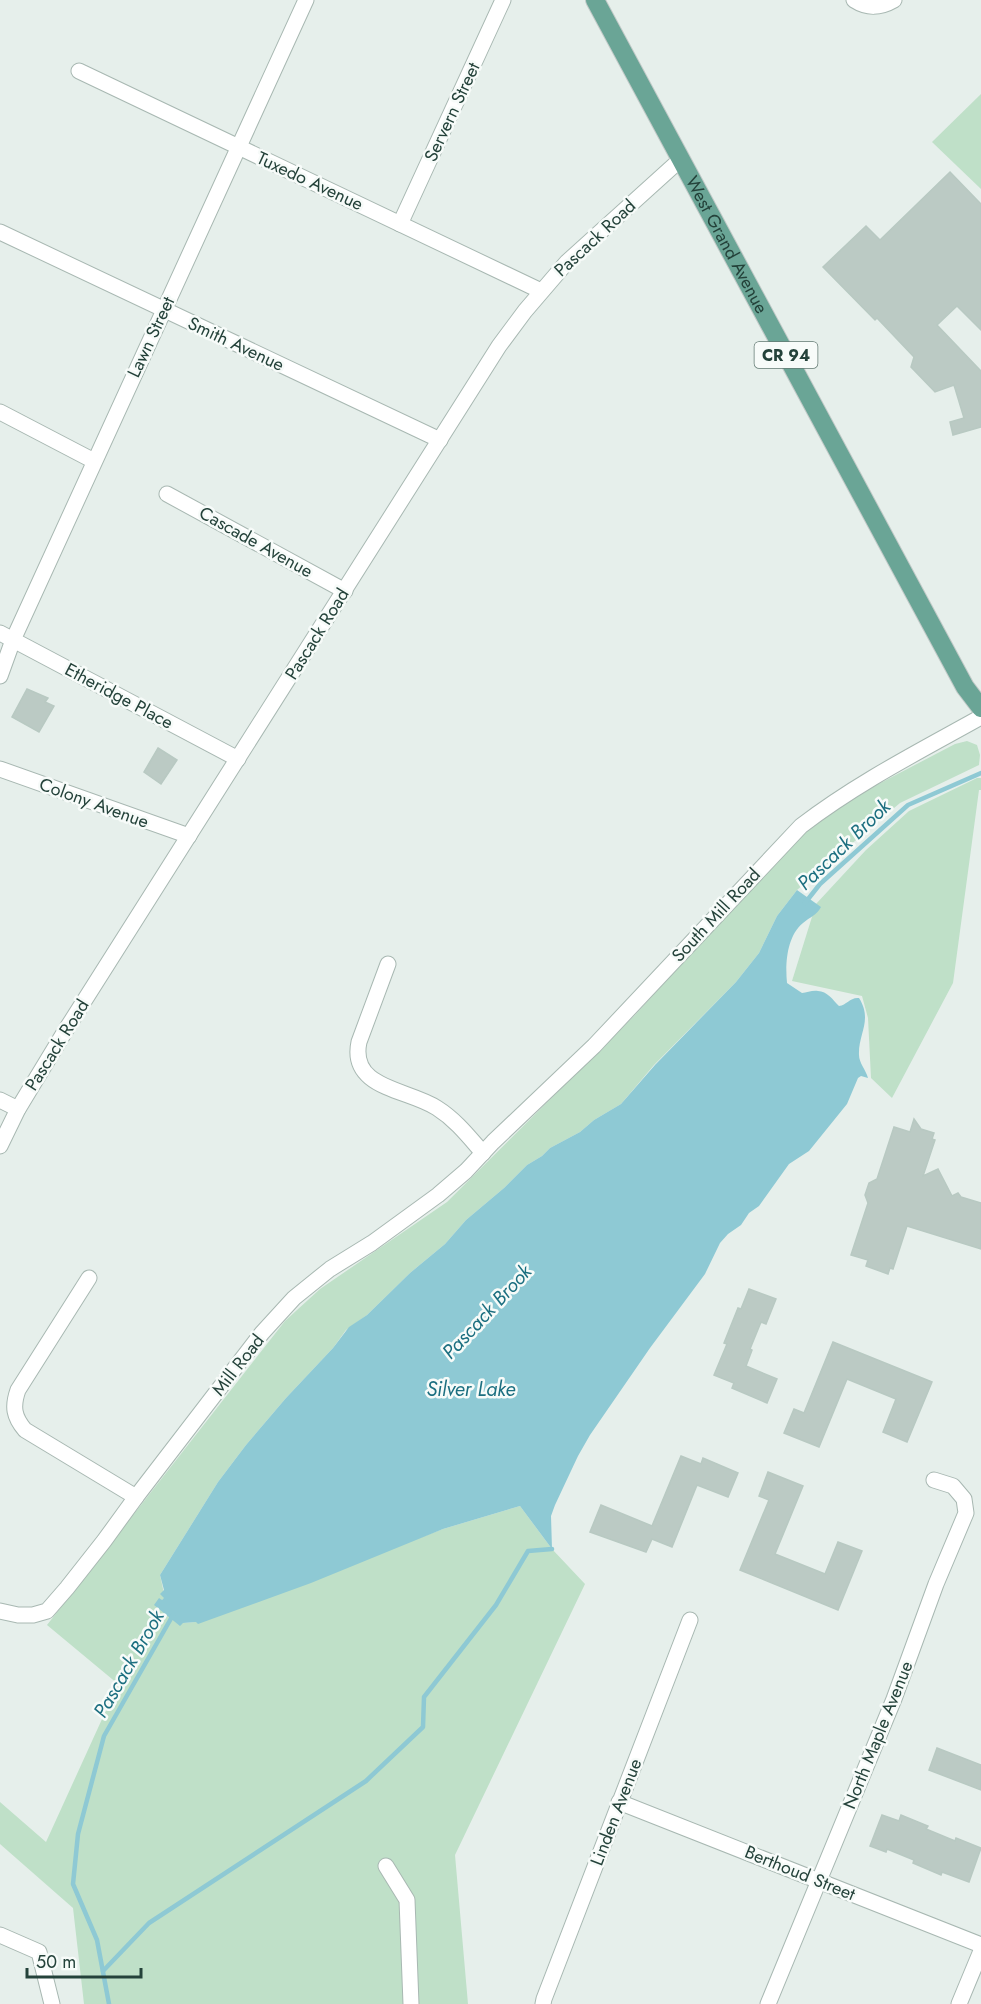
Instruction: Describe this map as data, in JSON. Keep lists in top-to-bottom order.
{
  "streets": {
    "main road": ["West Grand Avenue", "CR 94"],
    "street": [
      "Servern Street",
      "Tuxedo Avenue",
      "Pascack Road",
      "Lawn Street",
      "Smith Avenue",
      "Cascade Avenue",
      "Etheridge Place",
      "Colony Avenue",
      "South Mill Road",
      "Mill Road",
      "North Maple Avenue",
      "Linden Avenue",
      "Berthoud Street"
    ]
  },
  "crossings": [
    ["Servern Street", "Tuxedo Avenue"],
    ["Tuxedo Avenue", "Pascack Road"],
    ["Tuxedo Avenue", "Lawn Street"],
    ["Pascack Road", "West Grand Avenue"],
    ["Pascack Road", "Smith Avenue"],
    ["Pascack Road", "Cascade Avenue"],
    ["Pascack Road", "Etheridge Place"],
    ["Pascack Road", "Colony Avenue"],
    ["Lawn Street", "Smith Avenue"],
    ["Lawn Street", "Etheridge Place"],
    ["South Mill Road", "Mill Road"],
    ["North Maple Avenue", "Berthoud Street"],
    ["Linden Avenue", "Berthoud Street"]
  ],
  "water": ["Pascack Brook", "Silver Lake"],
  "scale_bar": "50 m"
}
